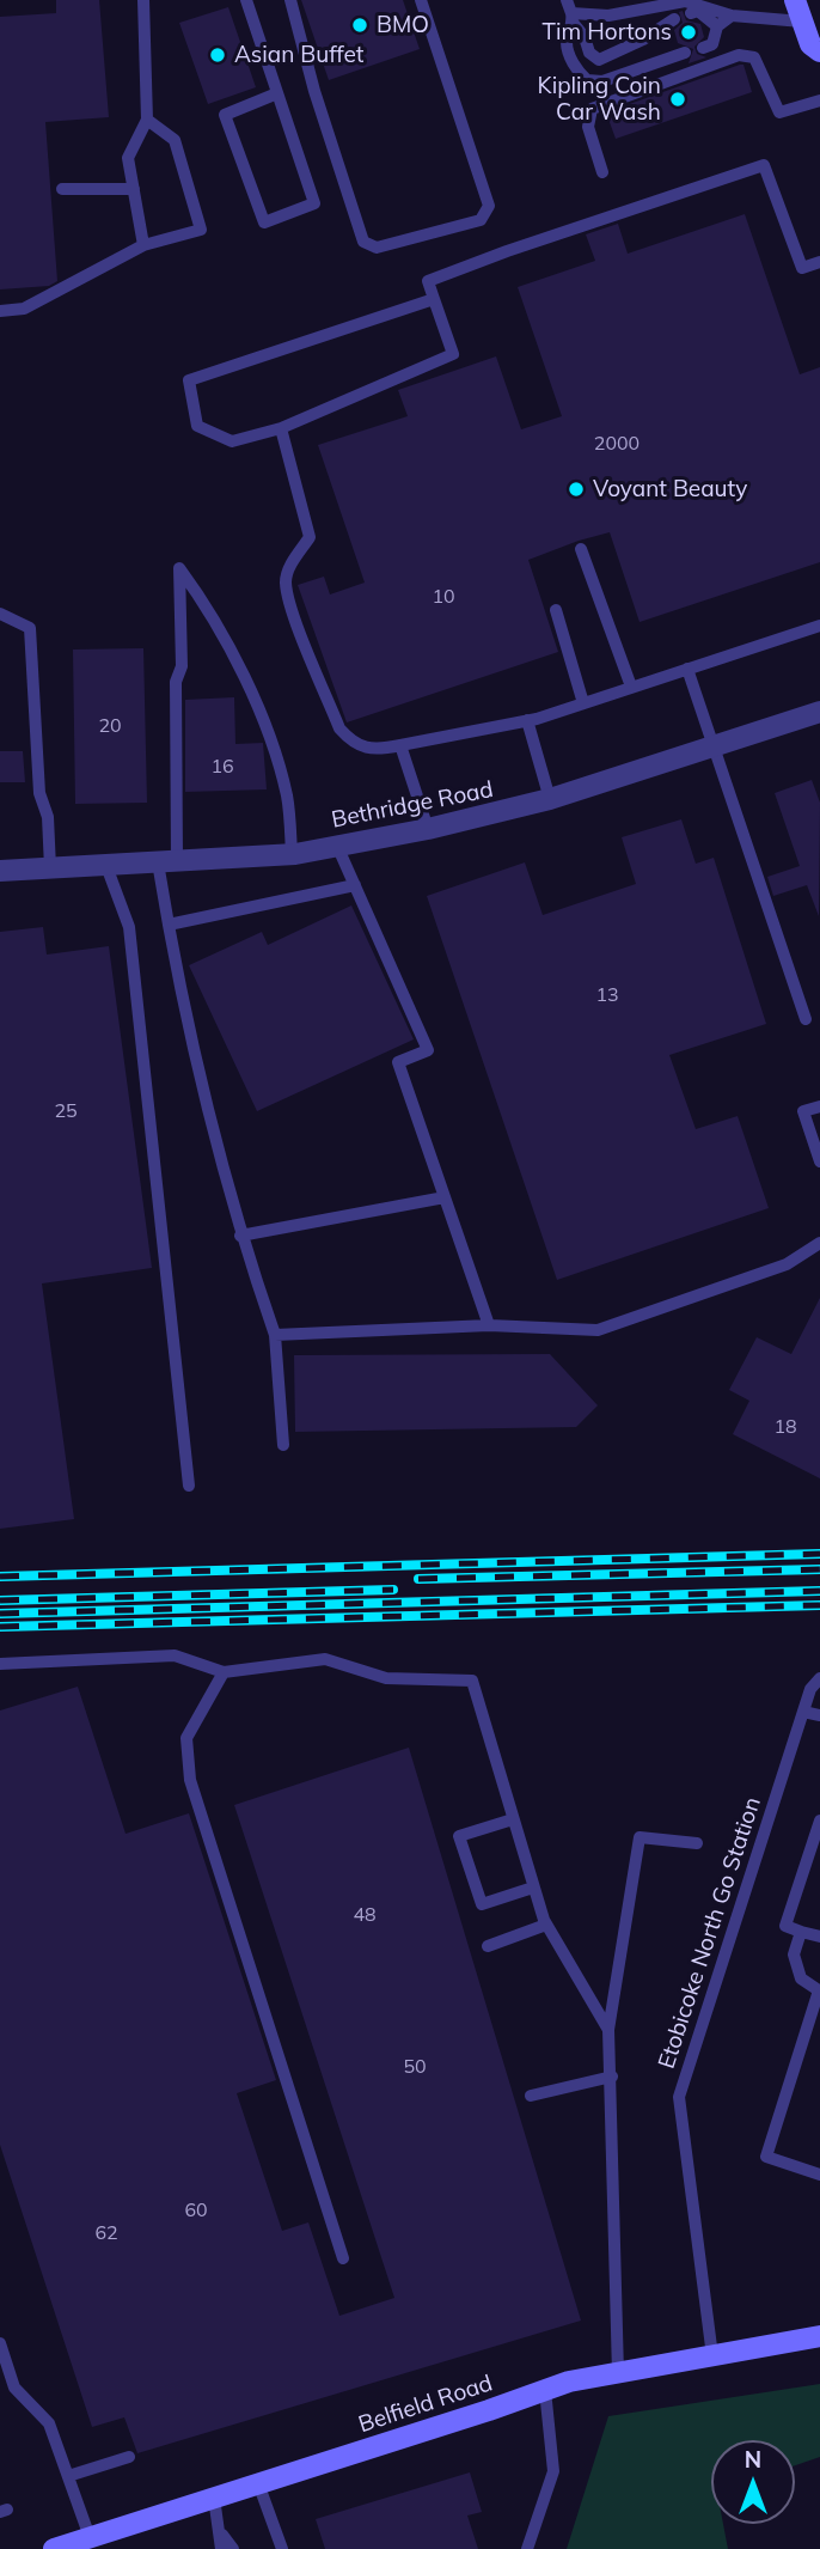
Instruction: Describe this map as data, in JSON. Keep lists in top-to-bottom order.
{
  "streets": {
    "main road": ["Belfield Road"],
    "street": ["Bethridge Road"],
    "lane": ["Etobicoke North Go Station"]
  },
  "crossings": [
    ["Etobicoke North Go Station", "Belfield Road"]
  ],
  "places": [
    "BMO",
    "Tim Hortons",
    "Asian Buffet",
    "Kipling Coin Car Wash",
    "Voyant Beauty"
  ],
  "house_numbers": [
    "2000",
    "10",
    "20",
    "16",
    "13",
    "25",
    "18",
    "48",
    "50",
    "60",
    "62"
  ],
  "north": "top"
}
